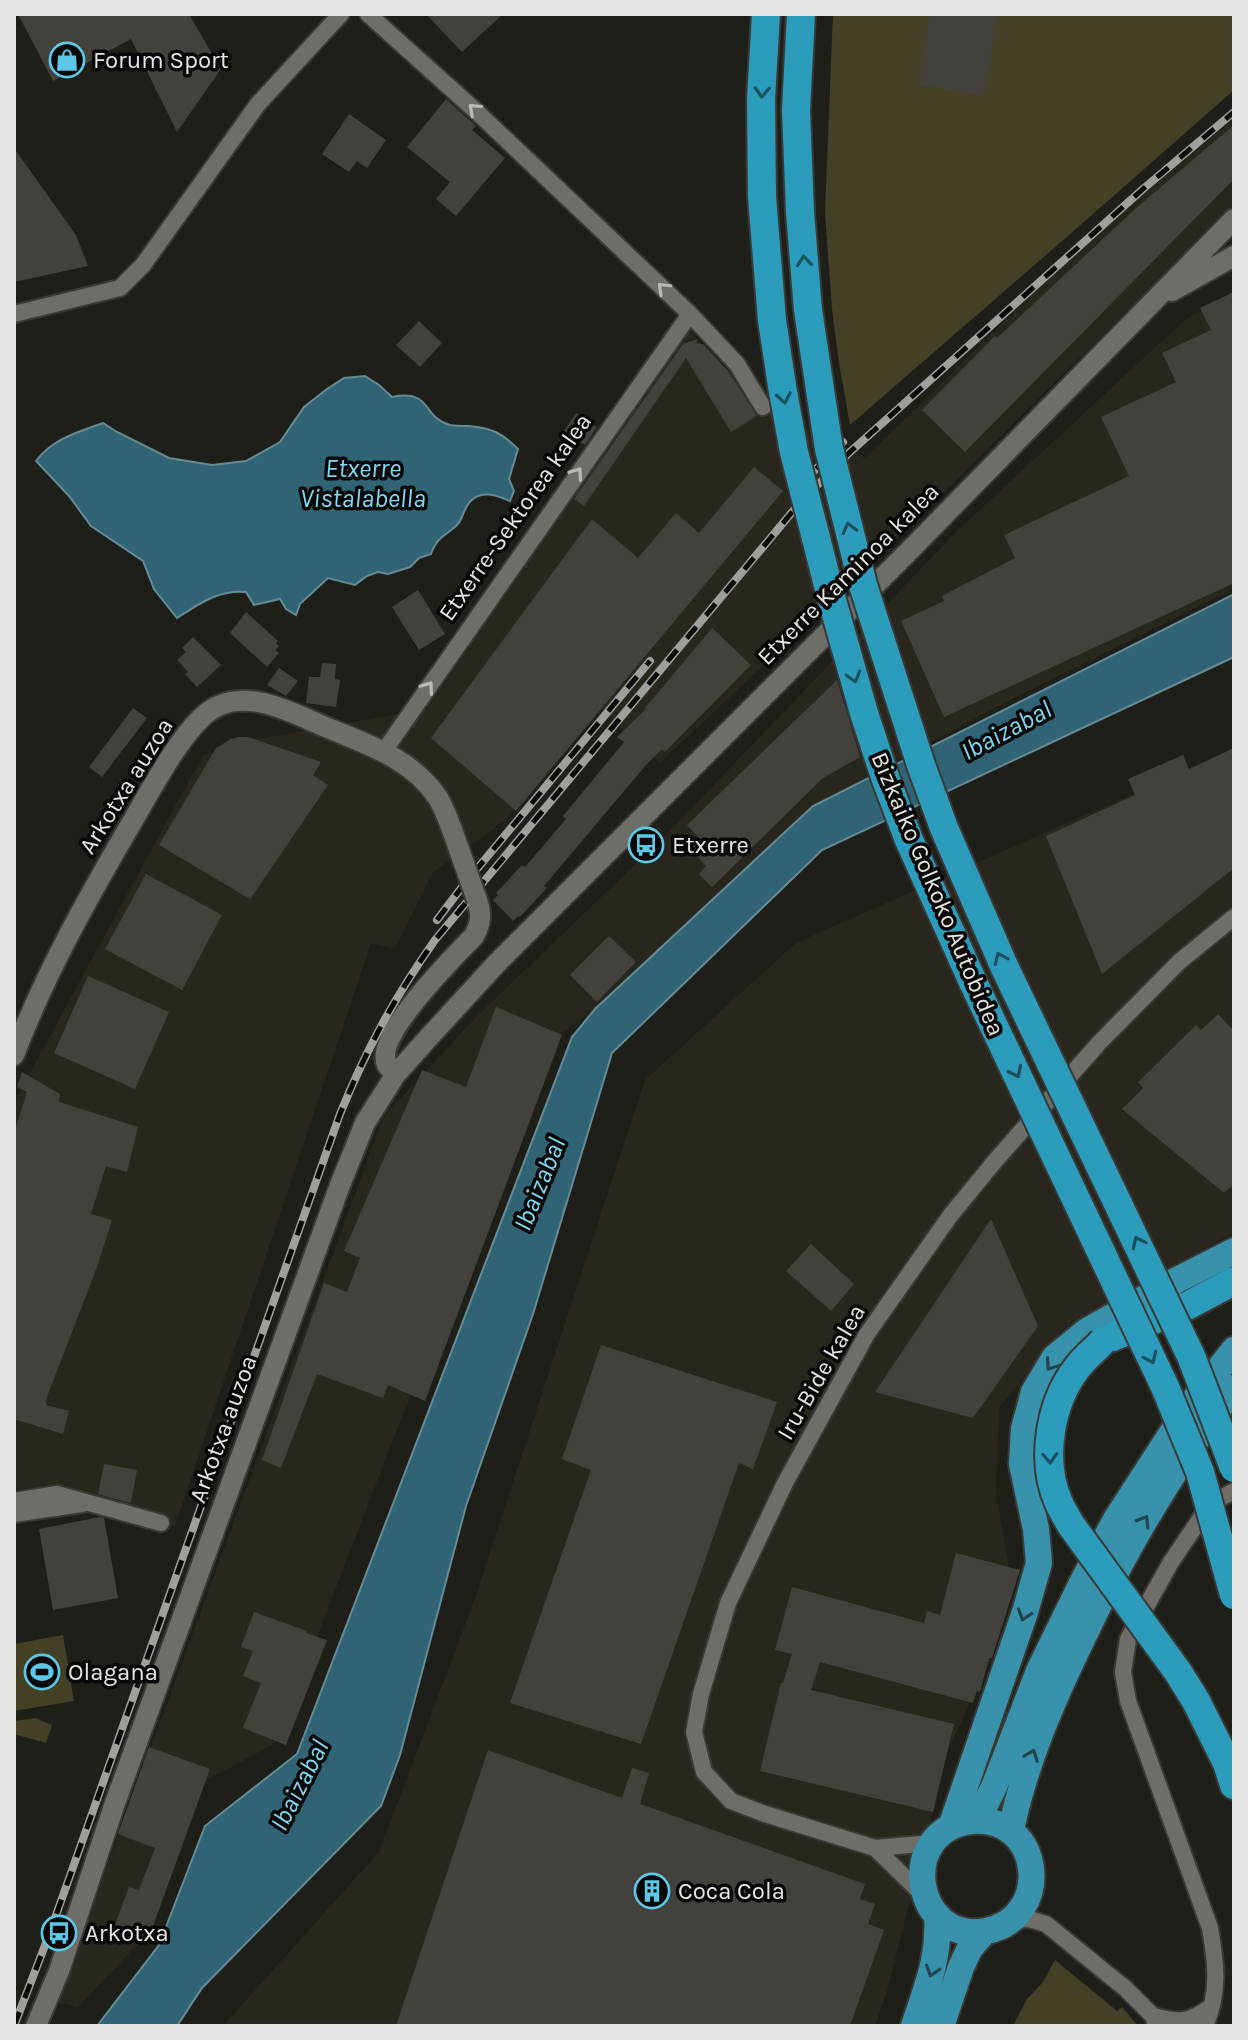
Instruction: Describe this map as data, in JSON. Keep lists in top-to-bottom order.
{
  "streets": {
    "highway": ["Bizkaiko Golkoko Autobidea"],
    "street": [
      "Etxerre-Sektorea kalea",
      "Etxerre Kaminoa kalea",
      "Arkotxa auzoa",
      "Iru-Bide kalea"
    ]
  },
  "crossings": [
    ["Etxerre-Sektorea kalea", "Arkotxa auzoa"],
    ["Etxerre Kaminoa kalea", "Arkotxa auzoa"]
  ],
  "one_way": ["Etxerre-Sektorea kalea"],
  "water": ["Etxerre Vistalabella", "Ibaizabal"],
  "places": {
    "shop": ["Forum Sport"],
    "bus stop": ["Etxerre", "Arkotxa"],
    "sports": ["Olagana"],
    "building": ["Coca Cola"]
  }
}
